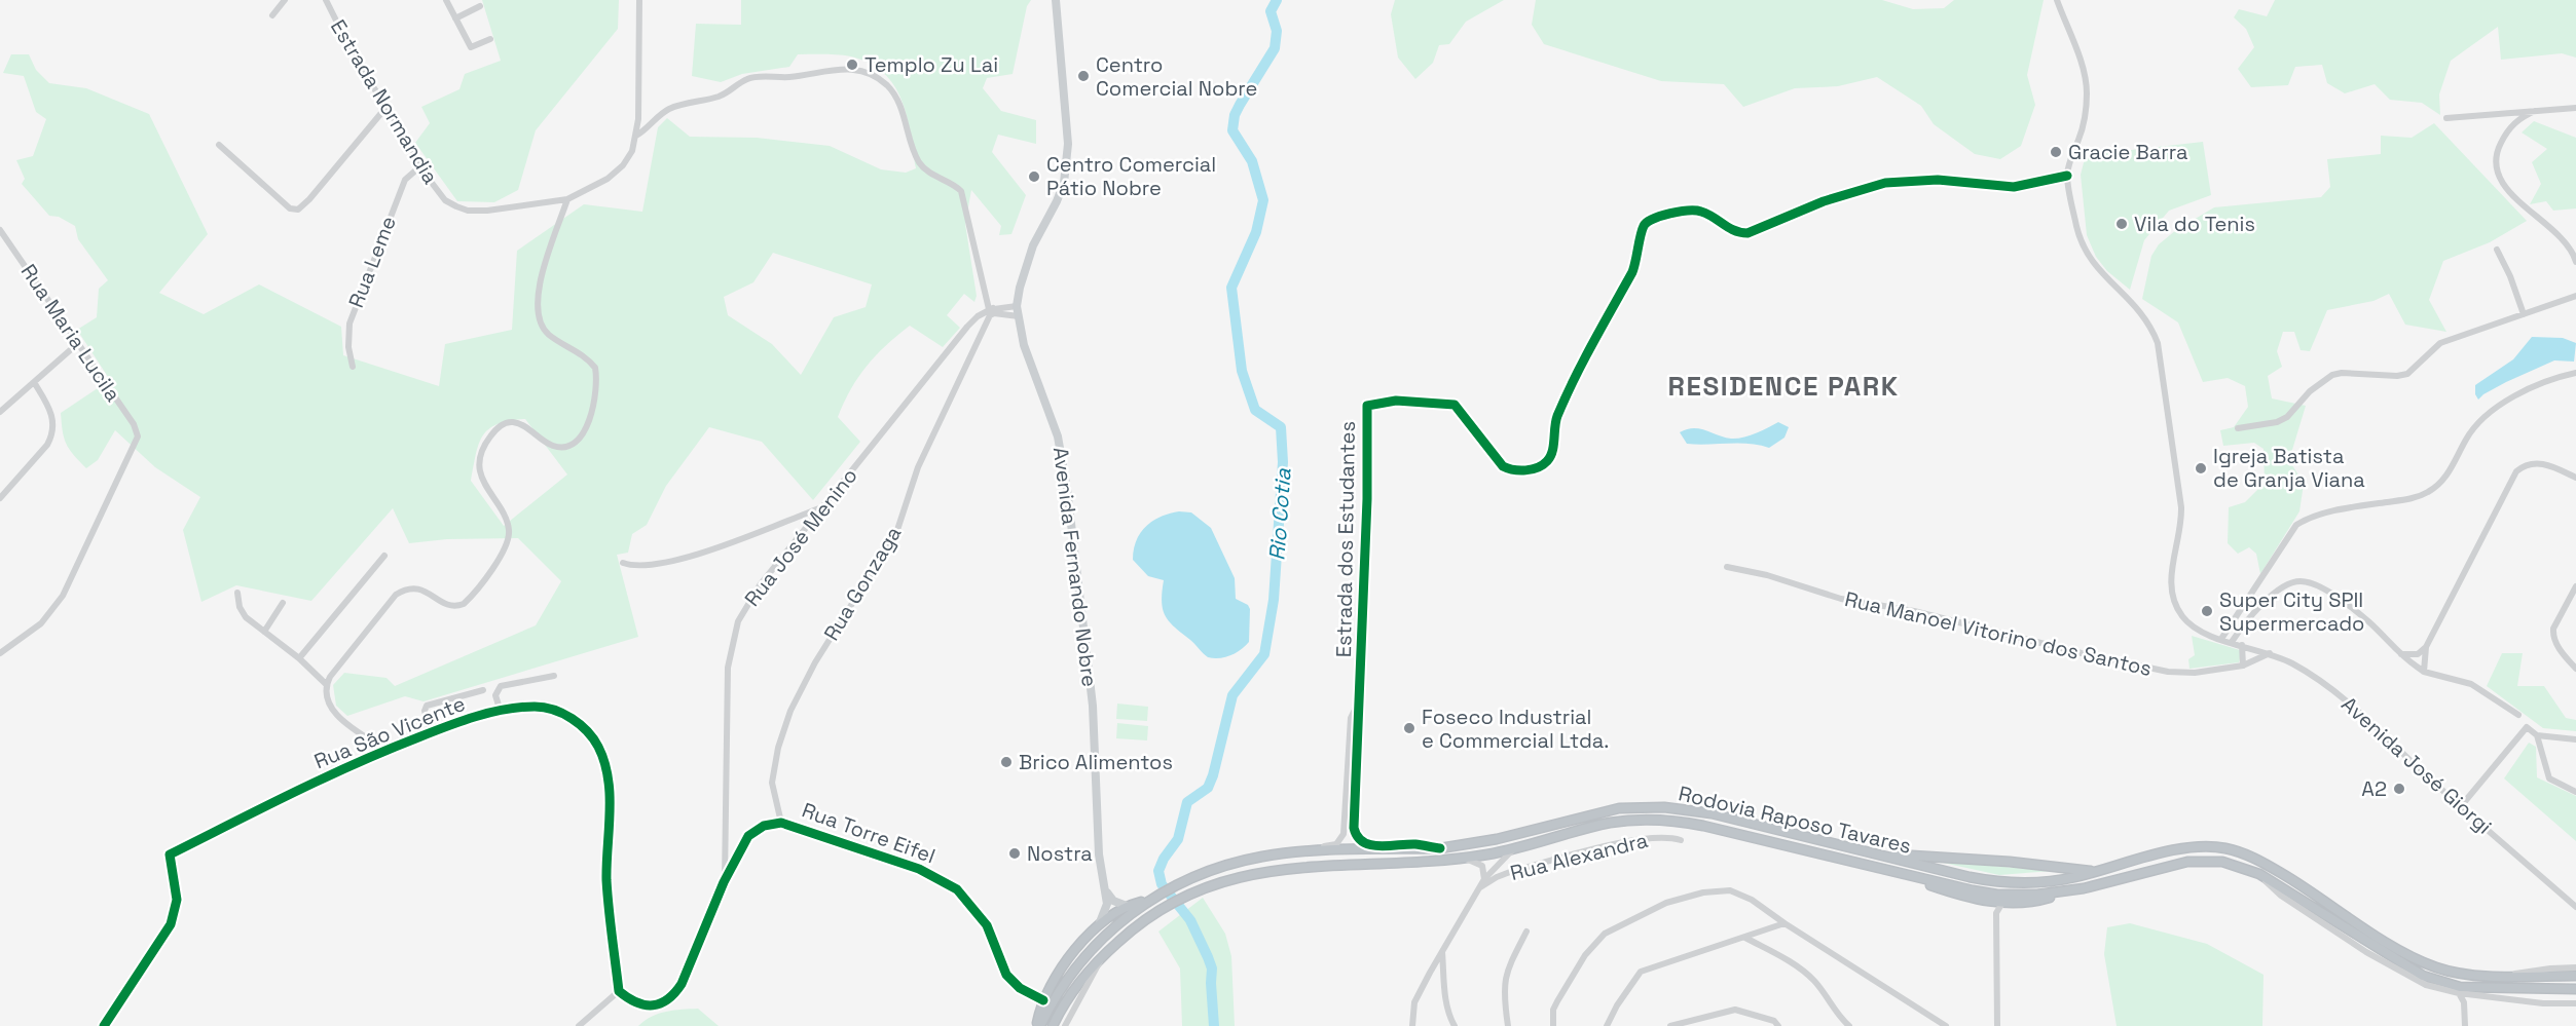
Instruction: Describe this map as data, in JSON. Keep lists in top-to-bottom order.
{
  "streets": {
    "highway": ["Rodovia Raposo Tavares"],
    "main road": ["Avenida Fernando Nobre"],
    "street": [
      "Estrada Normandia",
      "Rua Leme",
      "Rua Maria Lucila",
      "Rua José Menino",
      "Estrada dos Estudantes",
      "Rua Gonzaga",
      "Rua Manoel Vitorino dos Santos",
      "Rua São Vicente",
      "Avenida José Giorgi",
      "Rua Torre Eifel",
      "Rua Alexandra"
    ]
  },
  "crossings": [
    ["Estrada Normandia", "Rua Leme"],
    ["Estrada Normandia", "Rua José Menino"],
    ["Estrada Normandia", "Rua Gonzaga"],
    ["Rua José Menino", "Avenida Fernando Nobre"],
    ["Rua José Menino", "Rua Gonzaga"],
    ["Rua José Menino", "Rua Torre Eifel"],
    ["Estrada dos Estudantes", "Avenida José Giorgi"],
    ["Estrada dos Estudantes", "Rodovia Raposo Tavares"],
    ["Rua Gonzaga", "Rua Torre Eifel"],
    ["Rua Manoel Vitorino dos Santos", "Avenida José Giorgi"]
  ],
  "districts": ["RESIDENCE PARK"],
  "water": ["Rio Cotia"],
  "places": [
    "Templo Zu Lai",
    "Centro Comercial Nobre",
    "Gracie Barra",
    "Centro Comercial Pátio Nobre",
    "Vila do Tenis",
    "Igreja Batista de Granja Viana",
    "Super City SPII Supermercado",
    "Foseco Industrial e Commercial Ltda.",
    "Brico Alimentos",
    "A2",
    "Nostra"
  ]
}
